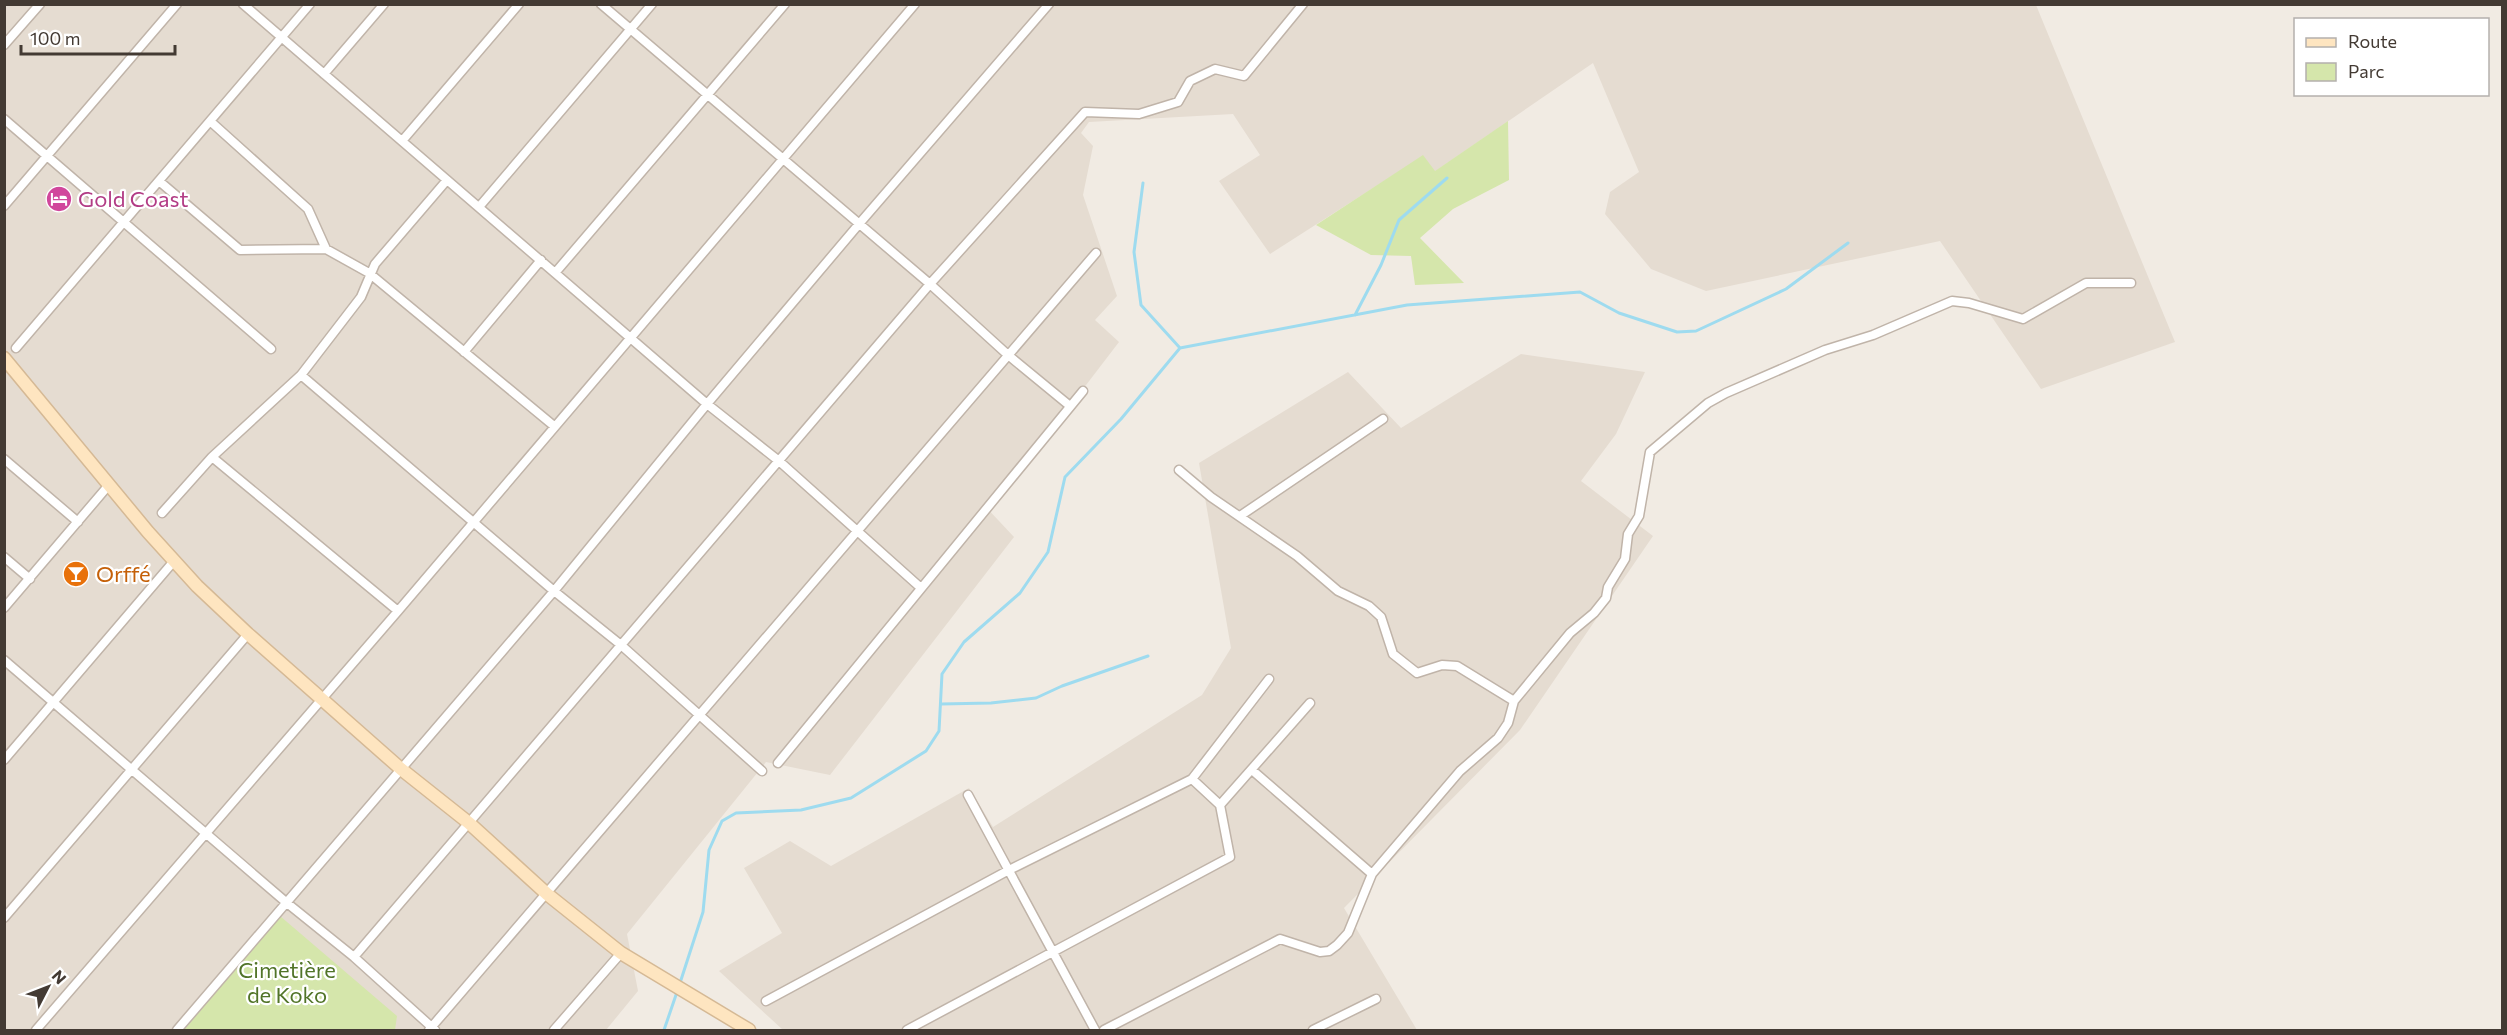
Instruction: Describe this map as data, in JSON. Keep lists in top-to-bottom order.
{
  "parks": ["Cimetière de Koko"],
  "places": {
    "hotel": ["Gold Coast"],
    "bar": ["Orffé"]
  },
  "legend": ["Route", "Parc"],
  "scale_bar": "100 m",
  "north": "top right"
}
